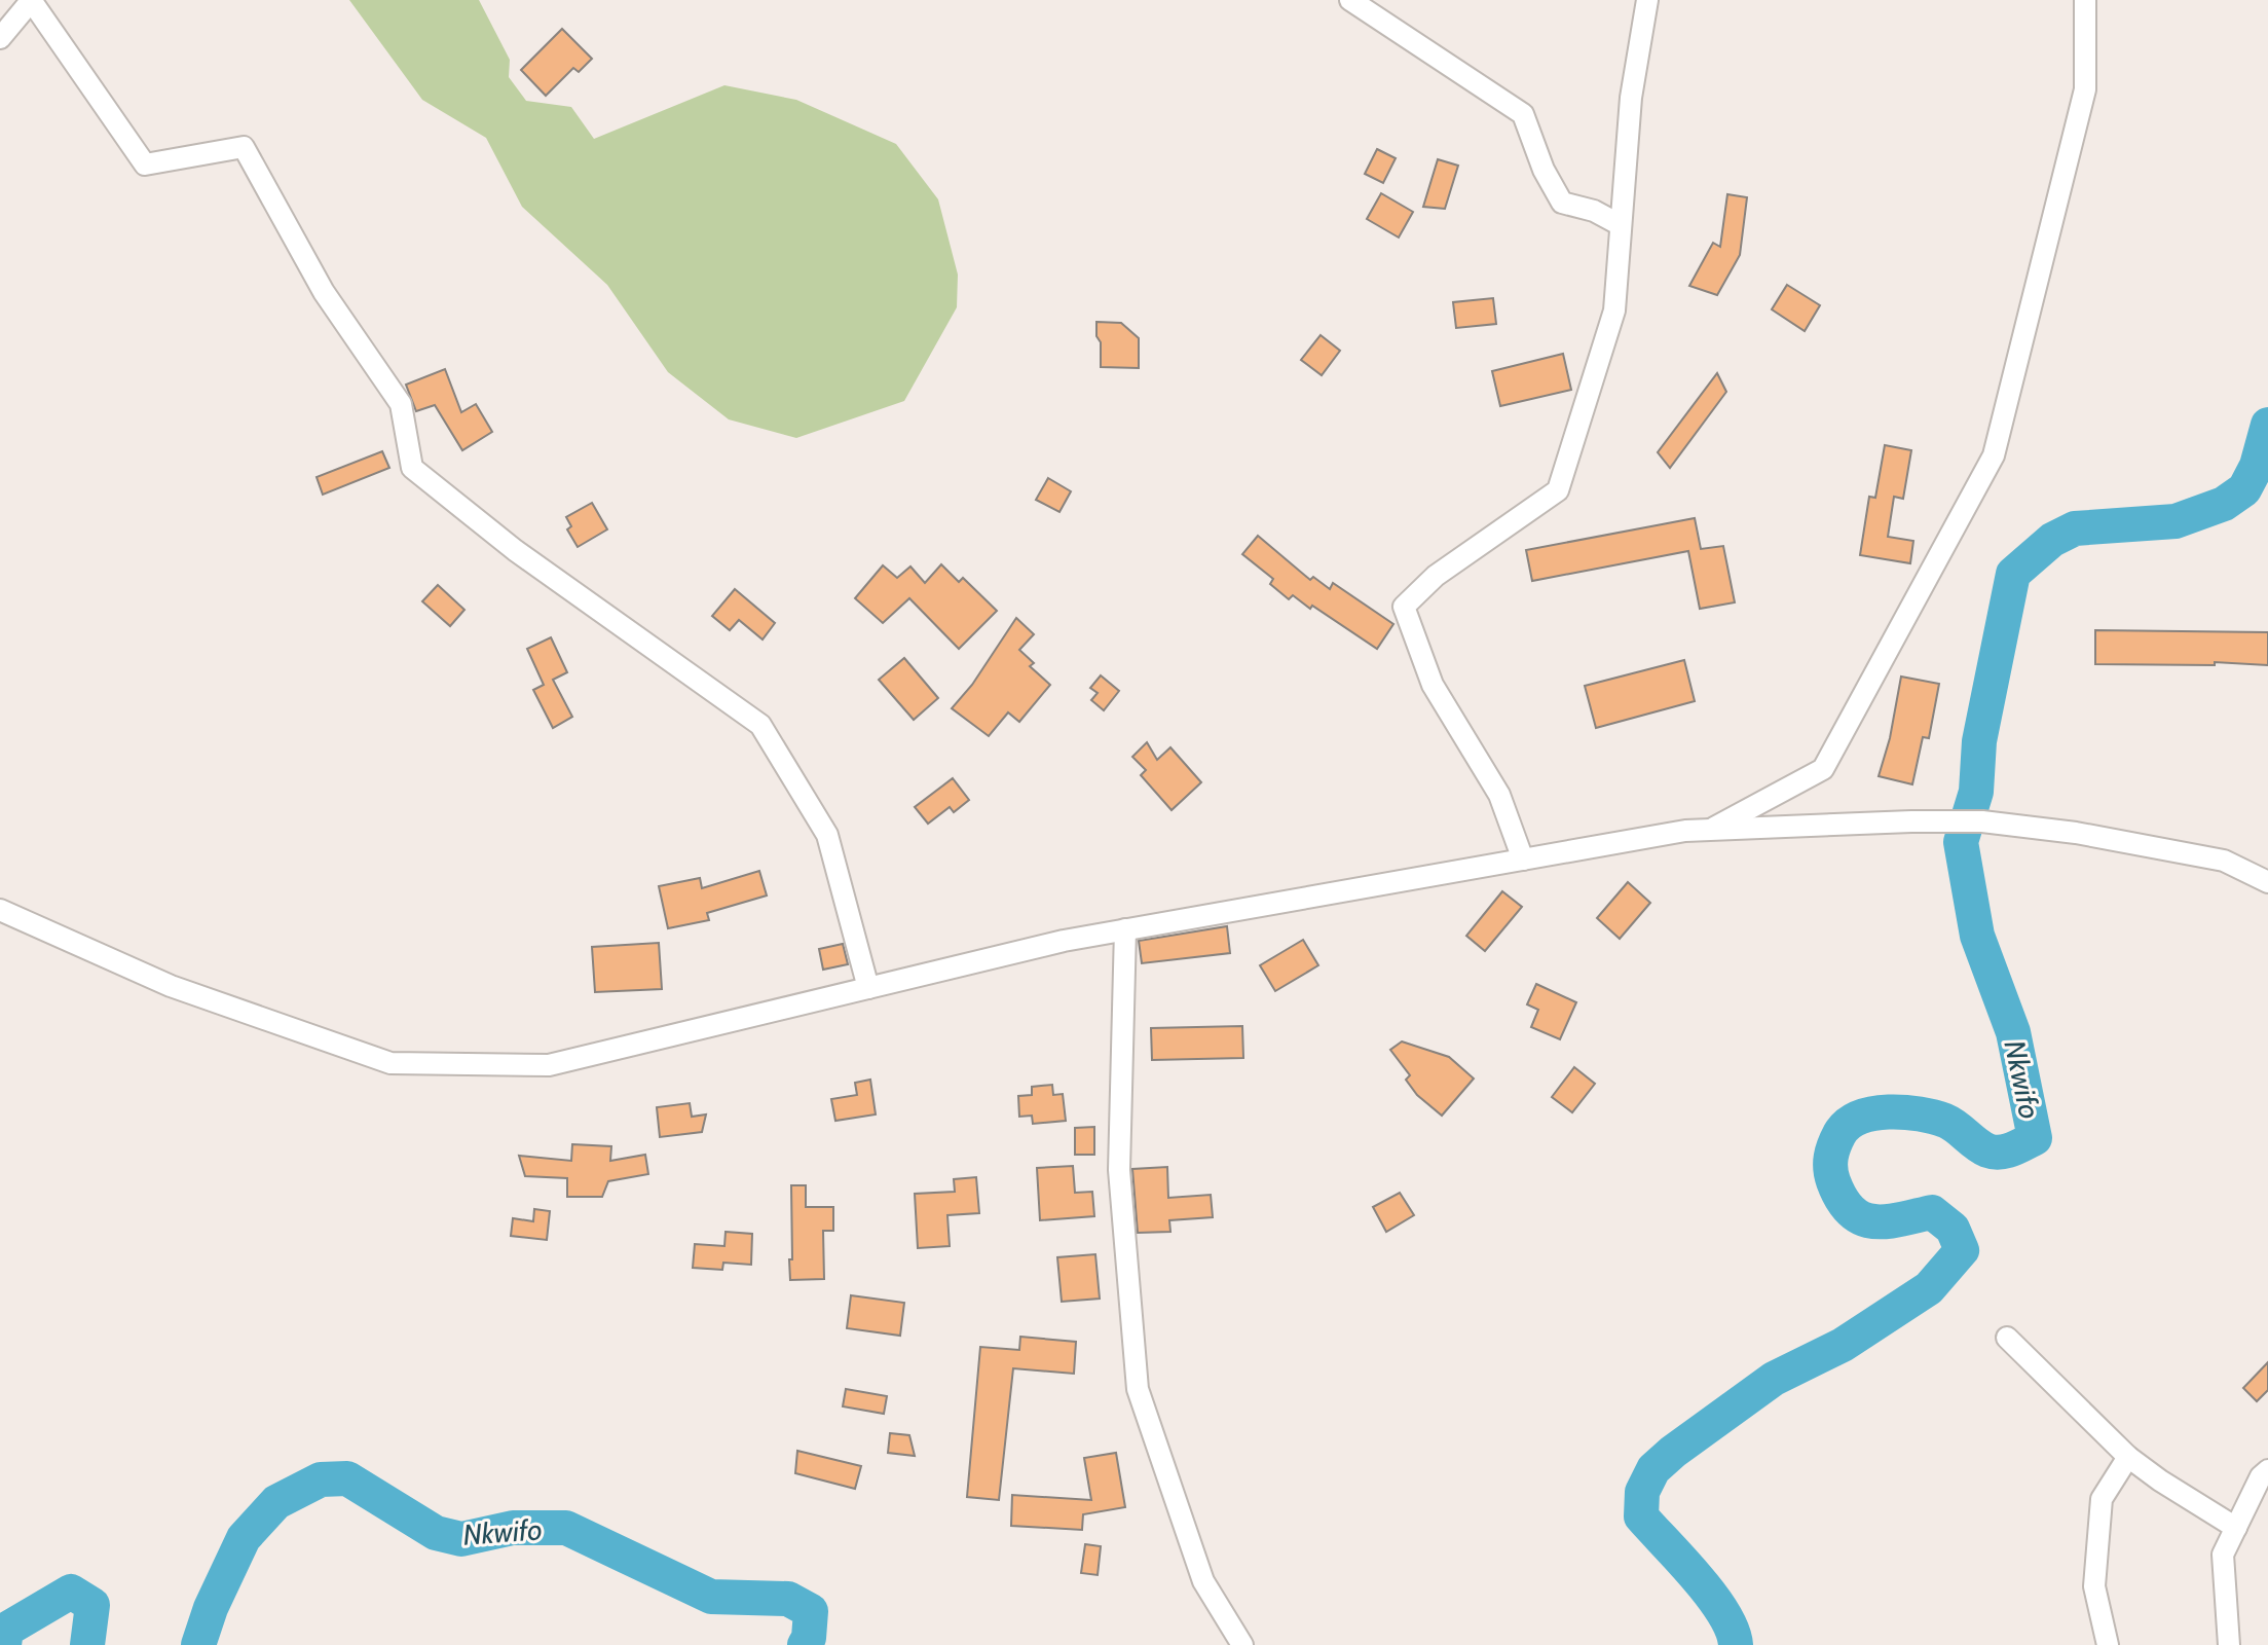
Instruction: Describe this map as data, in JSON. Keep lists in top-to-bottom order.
{
  "water": ["Nkwifo"]
}
